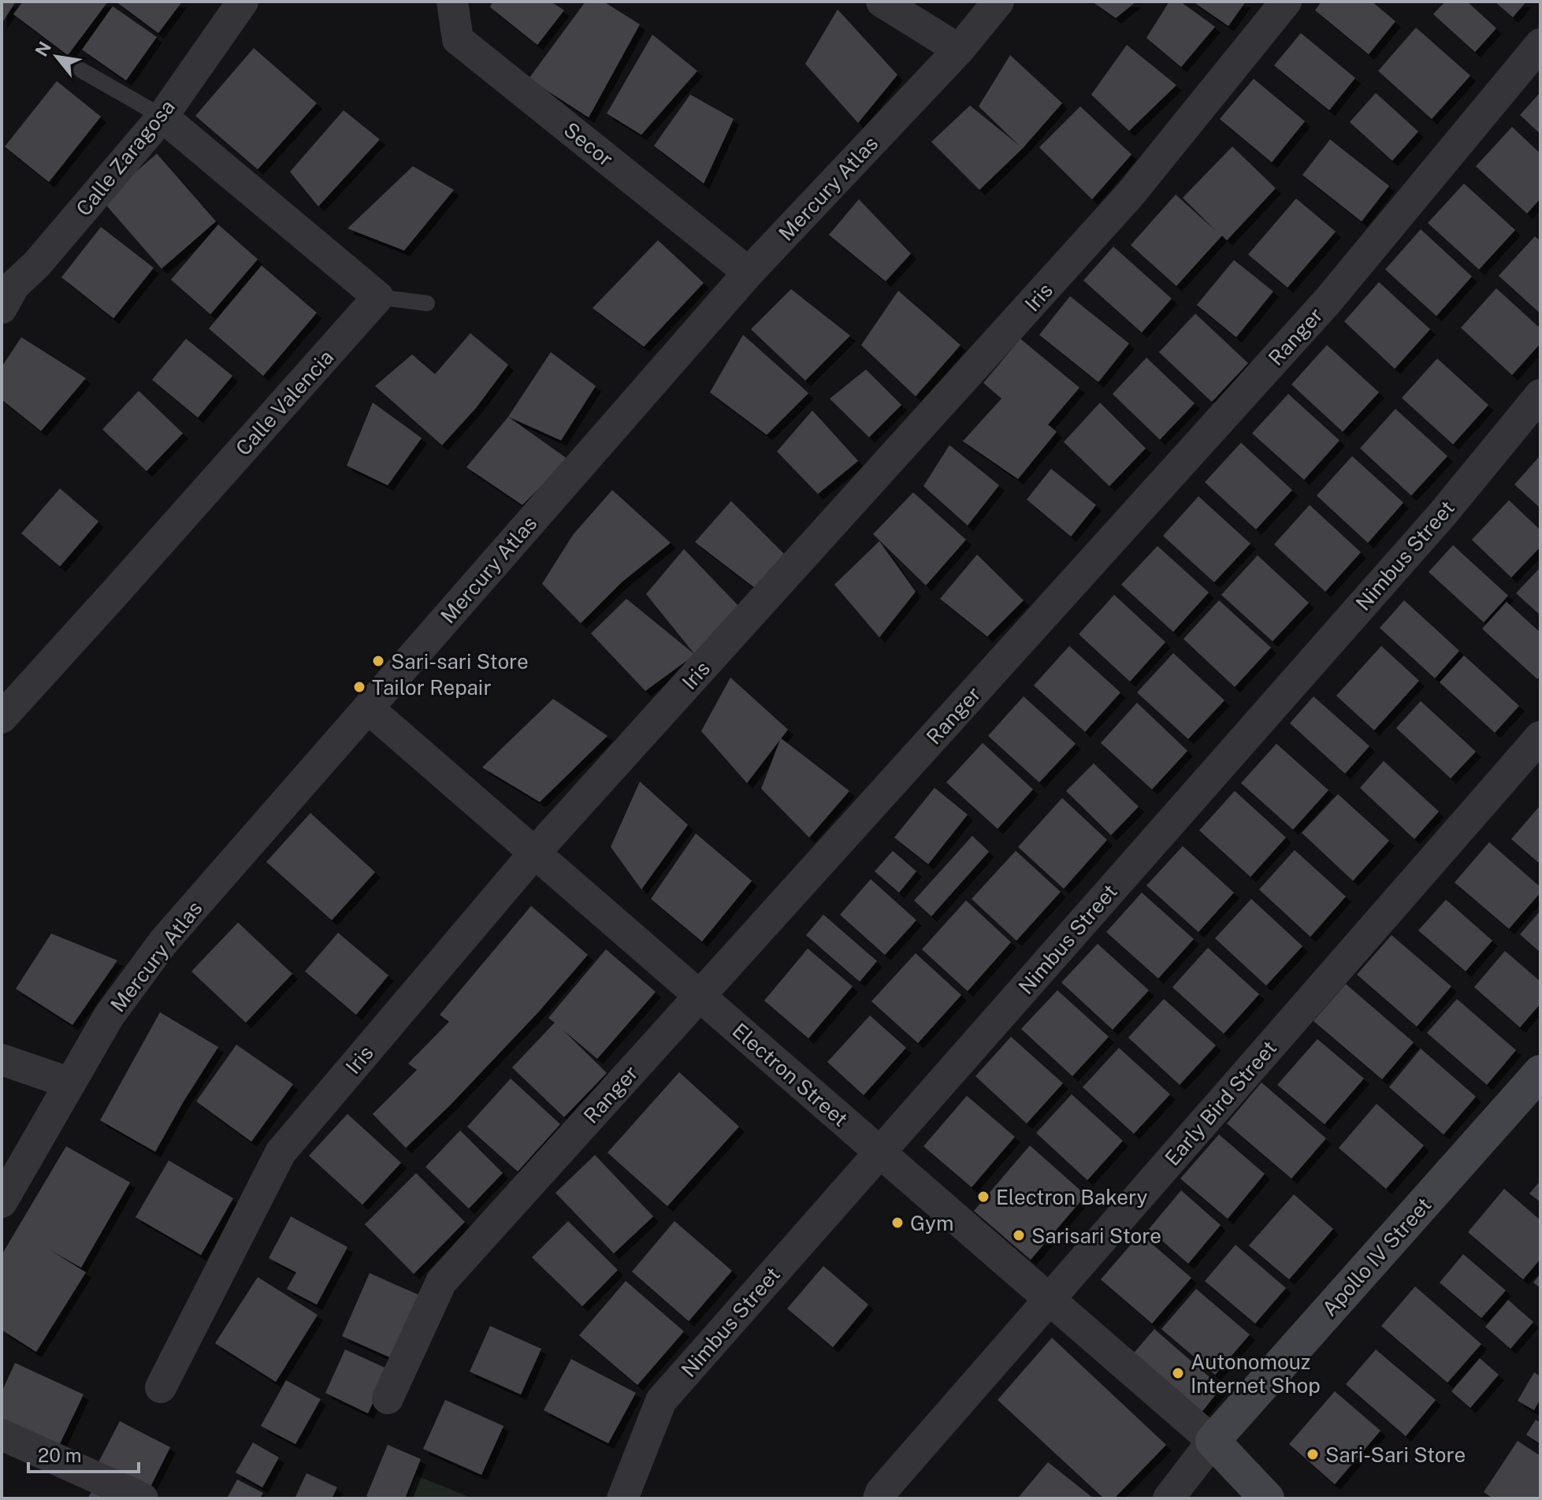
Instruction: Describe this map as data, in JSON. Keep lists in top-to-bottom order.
{
  "streets": {
    "street": [
      "Secor",
      "Calle Zaragosa",
      "Mercury Atlas",
      "Iris",
      "Ranger",
      "Calle Valencia",
      "Nimbus Street",
      "Electron Street",
      "Early Bird Street",
      "Apollo IV Street"
    ]
  },
  "crossings": [
    ["Secor", "Mercury Atlas"],
    ["Mercury Atlas", "Electron Street"],
    ["Iris", "Electron Street"],
    ["Ranger", "Electron Street"],
    ["Nimbus Street", "Electron Street"],
    ["Electron Street", "Early Bird Street"],
    ["Electron Street", "Apollo IV Street"]
  ],
  "places": [
    "Sari-sari Store",
    "Tailor Repair",
    "Electron Bakery",
    "Gym",
    "Sarisari Store",
    "Autonomouz Internet Shop",
    "Sari-Sari Store"
  ],
  "scale_bar": "20 m",
  "north": "top left"
}
